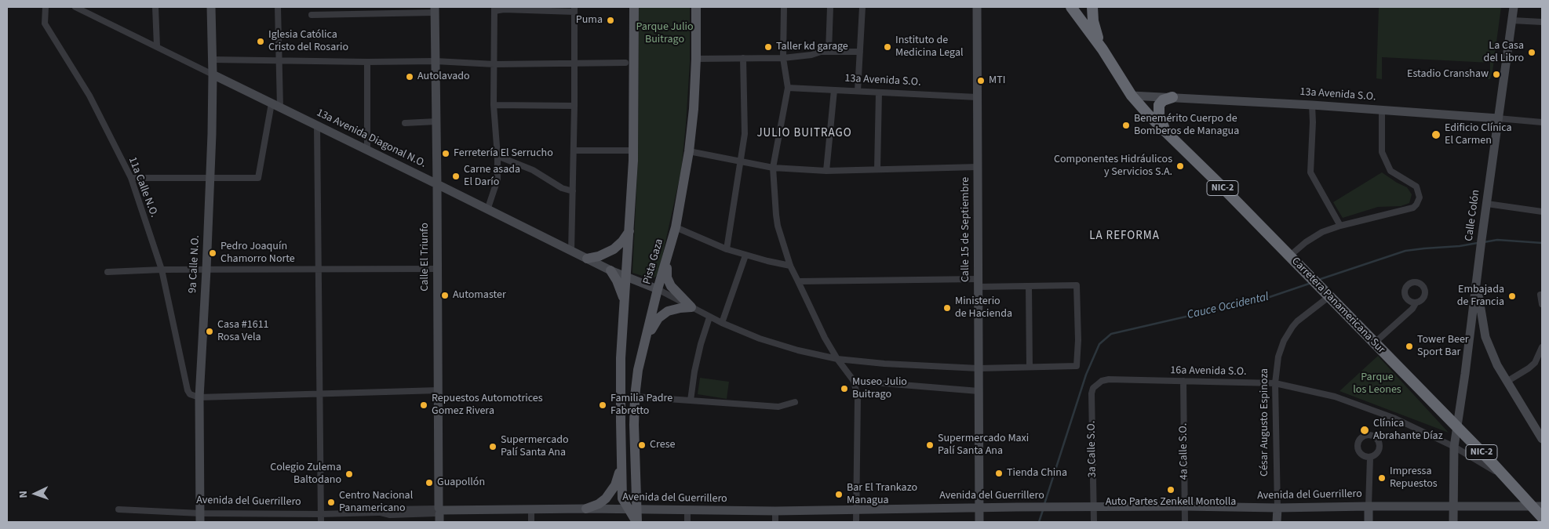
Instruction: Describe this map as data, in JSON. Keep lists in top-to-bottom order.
{
  "streets": {
    "highway": ["NIC-2", "Carretera Panamericana Sur"],
    "main road": ["Pista Gaza"],
    "street": [
      "13a Avenida S.O.",
      "13a Avenida Diagonal N.O.",
      "11a Calle N.O.",
      "Calle Colón",
      "Calle 15 de Septiembre",
      "Calle El Triunfo",
      "9a Calle N.O.",
      "16a Avenida S.O.",
      "César Augusto Espinoza",
      "3a Calle S.O.",
      "4a Calle S.O.",
      "Avenida del Guerrillero"
    ]
  },
  "crossings": [
    ["13a Avenida S.O.", "NIC-2"],
    ["13a Avenida S.O.", "Calle Colón"],
    ["13a Avenida S.O.", "Calle 15 de Septiembre"],
    ["13a Avenida S.O.", "Carretera Panamericana Sur"],
    ["13a Avenida Diagonal N.O.", "Calle El Triunfo"],
    ["13a Avenida Diagonal N.O.", "Pista Gaza"],
    ["13a Avenida Diagonal N.O.", "9a Calle N.O."],
    ["11a Calle N.O.", "9a Calle N.O."],
    ["NIC-2", "Carretera Panamericana Sur"],
    ["Calle Colón", "Carretera Panamericana Sur"],
    ["Calle Colón", "16a Avenida S.O."],
    ["Calle Colón", "Avenida del Guerrillero"],
    ["Calle 15 de Septiembre", "Avenida del Guerrillero"],
    ["Calle El Triunfo", "Avenida del Guerrillero"],
    ["Pista Gaza", "Avenida del Guerrillero"],
    ["9a Calle N.O.", "Avenida del Guerrillero"],
    ["Carretera Panamericana Sur", "16a Avenida S.O."],
    ["Carretera Panamericana Sur", "César Augusto Espinoza"],
    ["Carretera Panamericana Sur", "Avenida del Guerrillero"],
    ["16a Avenida S.O.", "César Augusto Espinoza"],
    ["16a Avenida S.O.", "3a Calle S.O."],
    ["16a Avenida S.O.", "4a Calle S.O."],
    ["César Augusto Espinoza", "Avenida del Guerrillero"],
    ["3a Calle S.O.", "Avenida del Guerrillero"],
    ["4a Calle S.O.", "Avenida del Guerrillero"]
  ],
  "districts": ["JULIO BUITRAGO", "LA REFORMA"],
  "water": ["Cauce Occidental"],
  "parks": ["Parque Julio Buitrago", "Parque los Leones"],
  "places": [
    "Puma",
    "Iglesia Católica Cristo del Rosario",
    "Taller kd garage",
    "Instituto de Medicina Legal",
    "La Casa del Libro",
    "Estadio Cranshaw",
    "Autolavado",
    "MTI",
    "Benemérito Cuerpo de Bomberos de Managua",
    "Edificio Clínica El Carmen",
    "Ferretería El Serrucho",
    "Componentes Hidráulicos y Servicios S.A.",
    "Carne asada El Darío",
    "Pedro Joaquín Chamorro Norte",
    "Automaster",
    "Embajada de Francia",
    "Ministerio de Hacienda",
    "Casa #1611 Rosa Vela",
    "Tower Beer Sport Bar",
    "Museo Julio Buitrago",
    "Repuestos Automotrices Gomez Rivera",
    "Familia Padre Fabretto",
    "Clínica Abrahante Díaz",
    "Crese",
    "Supermercado Maxi Palí Santa Ana",
    "Supermercado Palí Santa Ana",
    "Tienda China",
    "Colegio Zulema Baltodano",
    "Impressa Repuestos",
    "Guapollón",
    "Auto Partes Zenkell Montolla",
    "Bar El Trankazo Managua",
    "Centro Nacional Panamericano"
  ],
  "north": "left"
}
